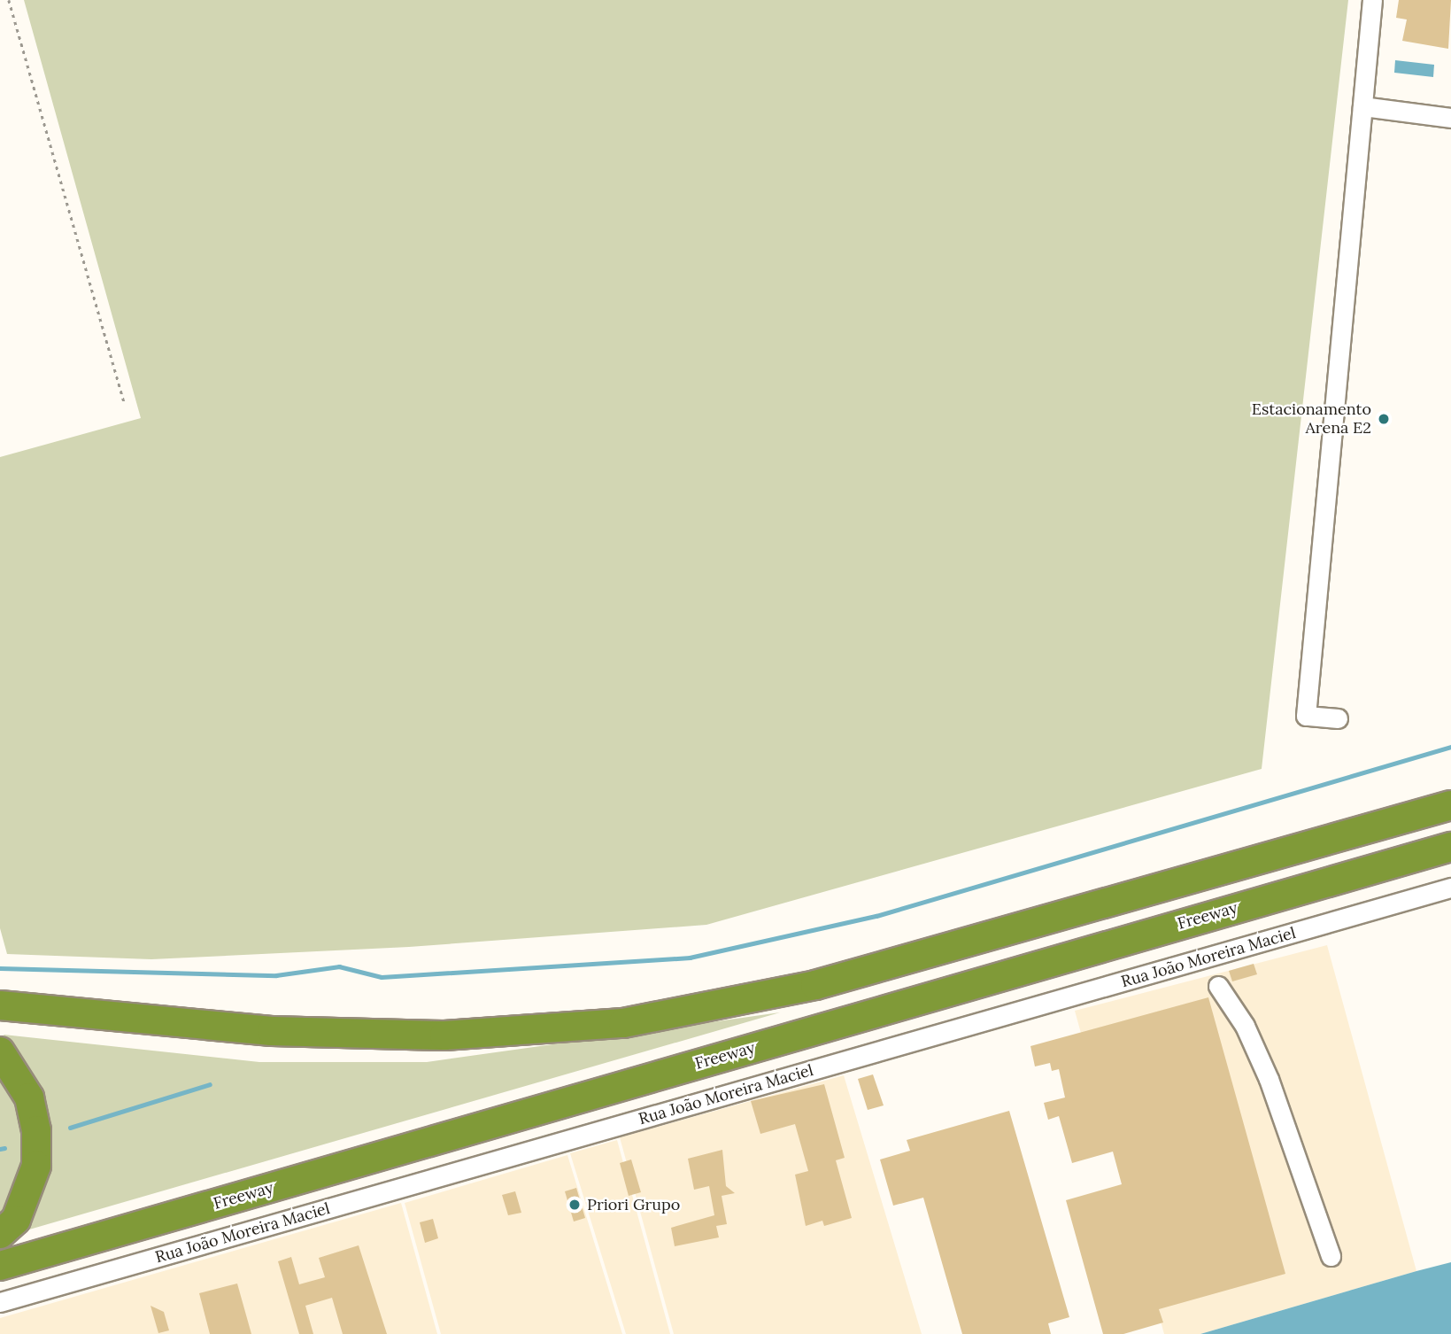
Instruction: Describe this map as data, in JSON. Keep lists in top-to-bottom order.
{
  "streets": {
    "highway": ["Freeway"],
    "street": ["Rua João Moreira Maciel"]
  },
  "places": ["Estacionamento Arena E2", "Priori Grupo"]
}
